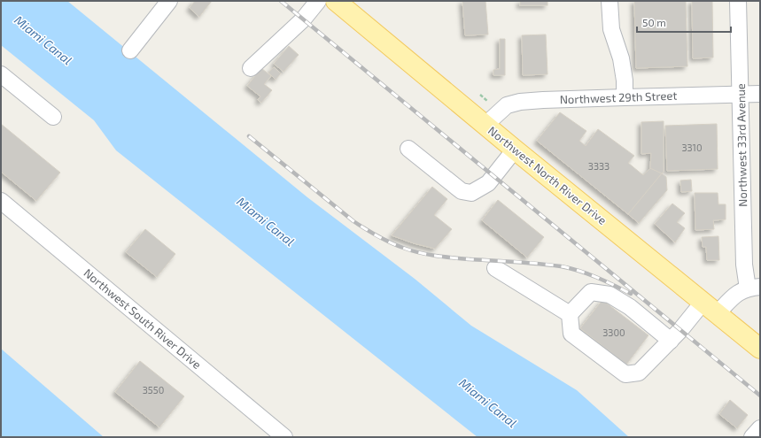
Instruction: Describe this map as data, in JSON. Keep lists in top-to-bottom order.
{
  "streets": {
    "main road": ["Northwest North River Drive"],
    "street": ["Northwest 29th Street", "Northwest 33rd Avenue", "Northwest South River Drive"]
  },
  "crossings": [
    ["Northwest 29th Street", "Northwest 33rd Avenue"],
    ["Northwest 29th Street", "Northwest North River Drive"]
  ],
  "water": ["Miami Canal"],
  "house_numbers": [
    "3310",
    "3333",
    "3300",
    "3550"
  ],
  "scale_bar": "50 m"
}
